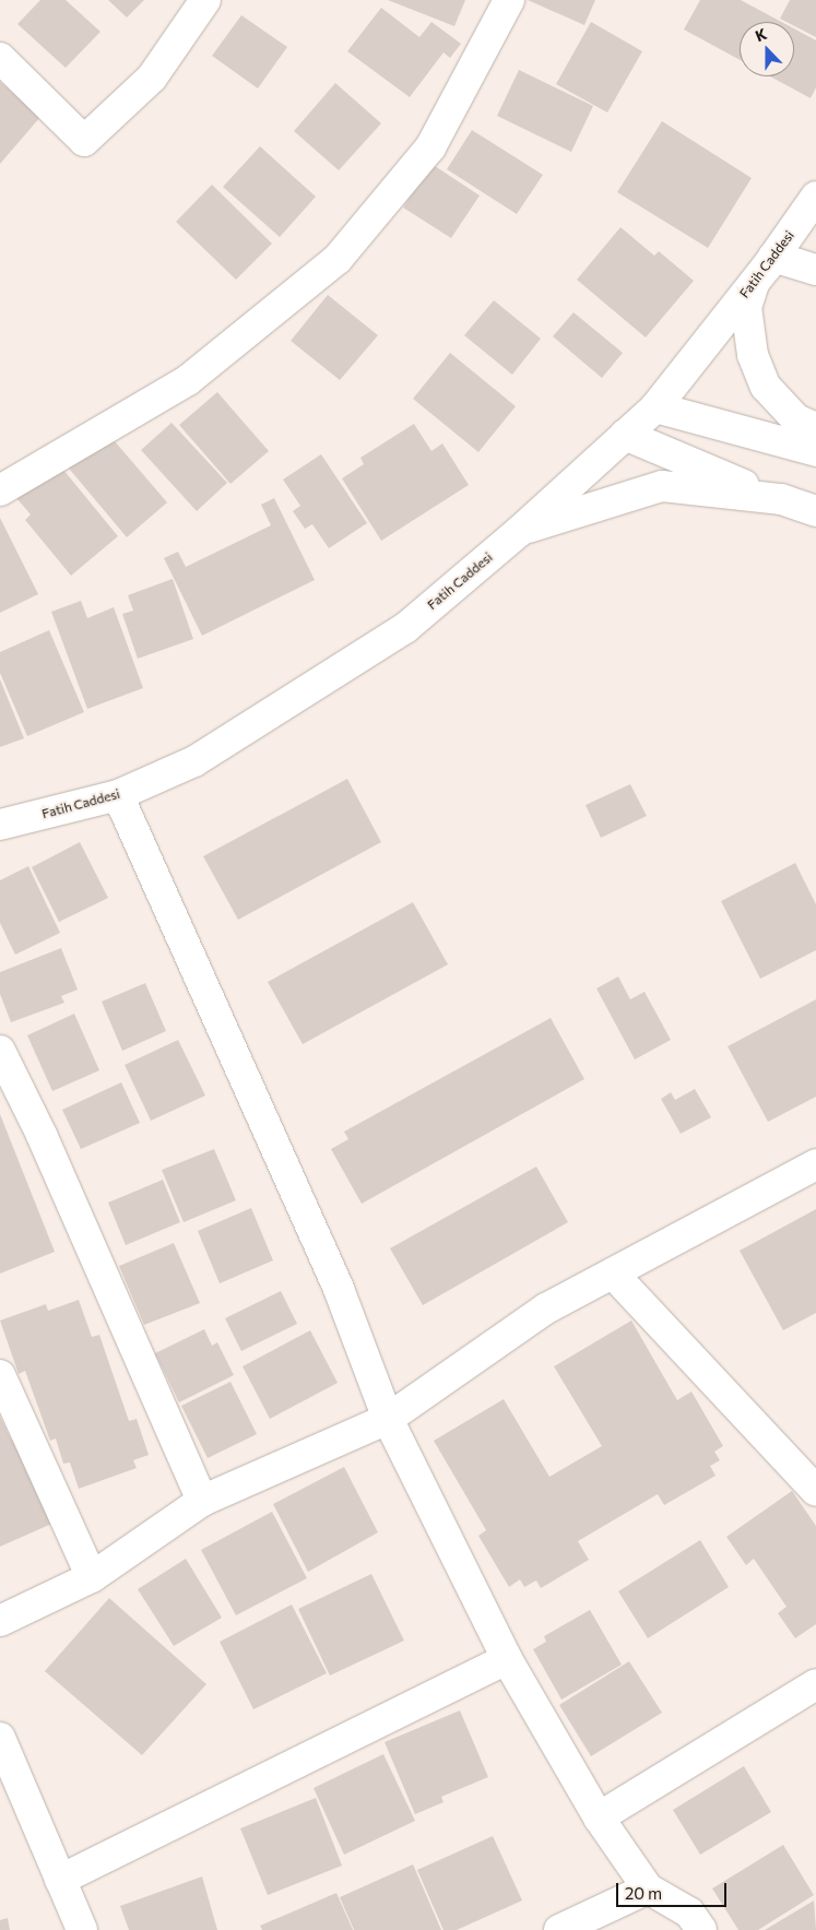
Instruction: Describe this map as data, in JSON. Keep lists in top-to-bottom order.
{
  "streets": {
    "street": ["Fatih Caddesi"]
  },
  "scale_bar": "20 m",
  "north": "top"
}
